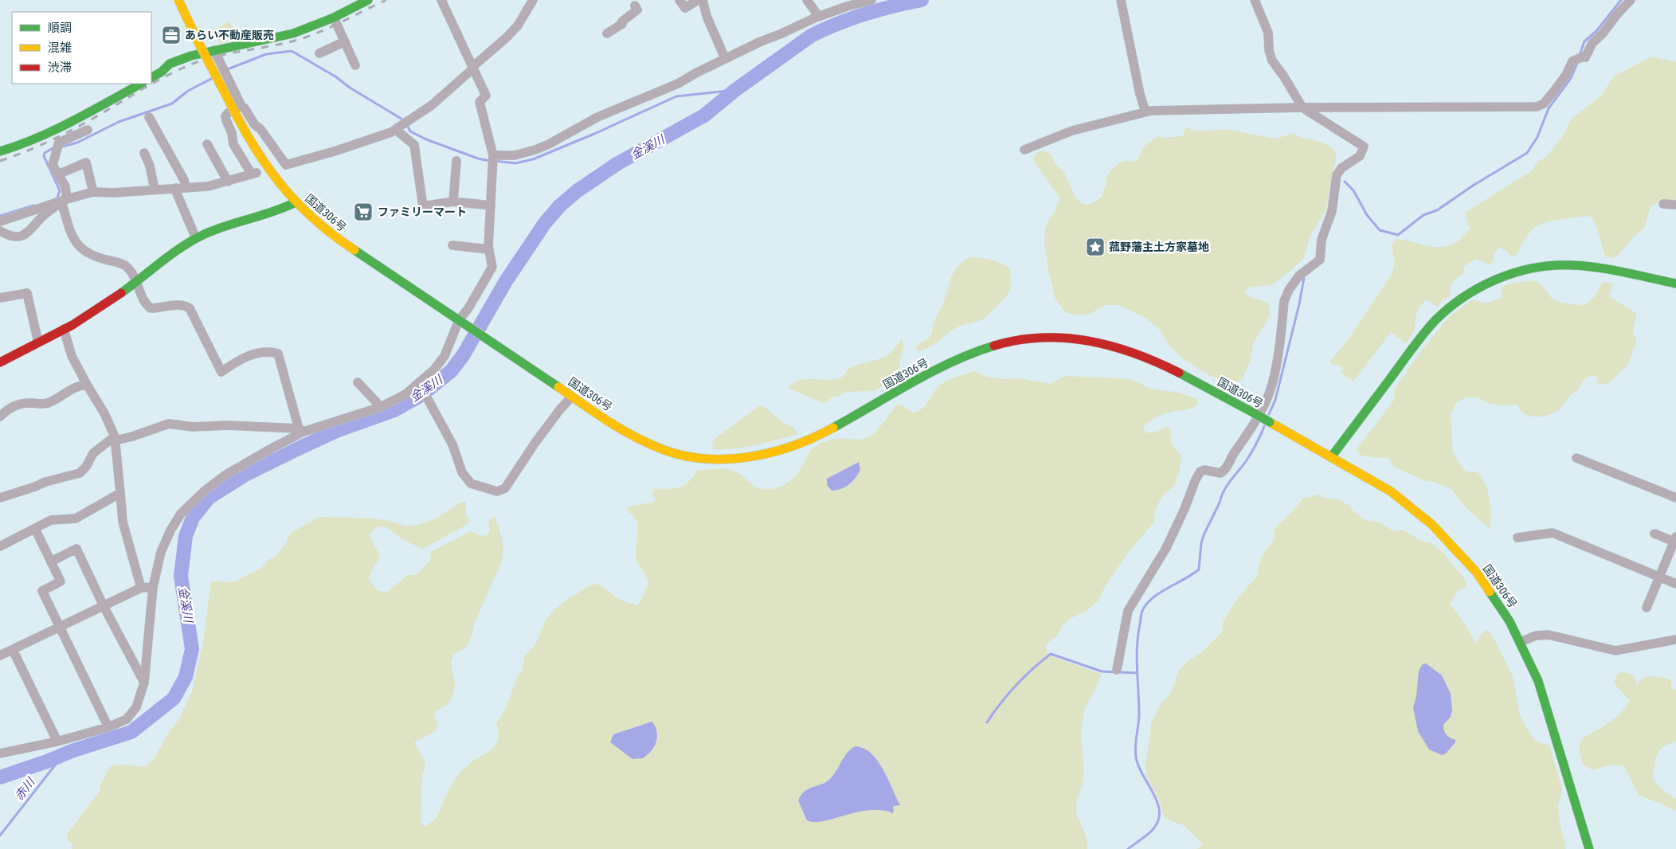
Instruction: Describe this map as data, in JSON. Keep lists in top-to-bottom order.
{
  "streets": {
    "main road": ["国道306号"]
  },
  "water": ["金溪川", "赤川"],
  "places": {
    "office": ["あらい不動産販売"],
    "supermarket": ["ファミリーマート"],
    "place": ["菰野藩主土方家墓地"]
  },
  "legend": ["順調", "混雑", "渋滞"]
}
